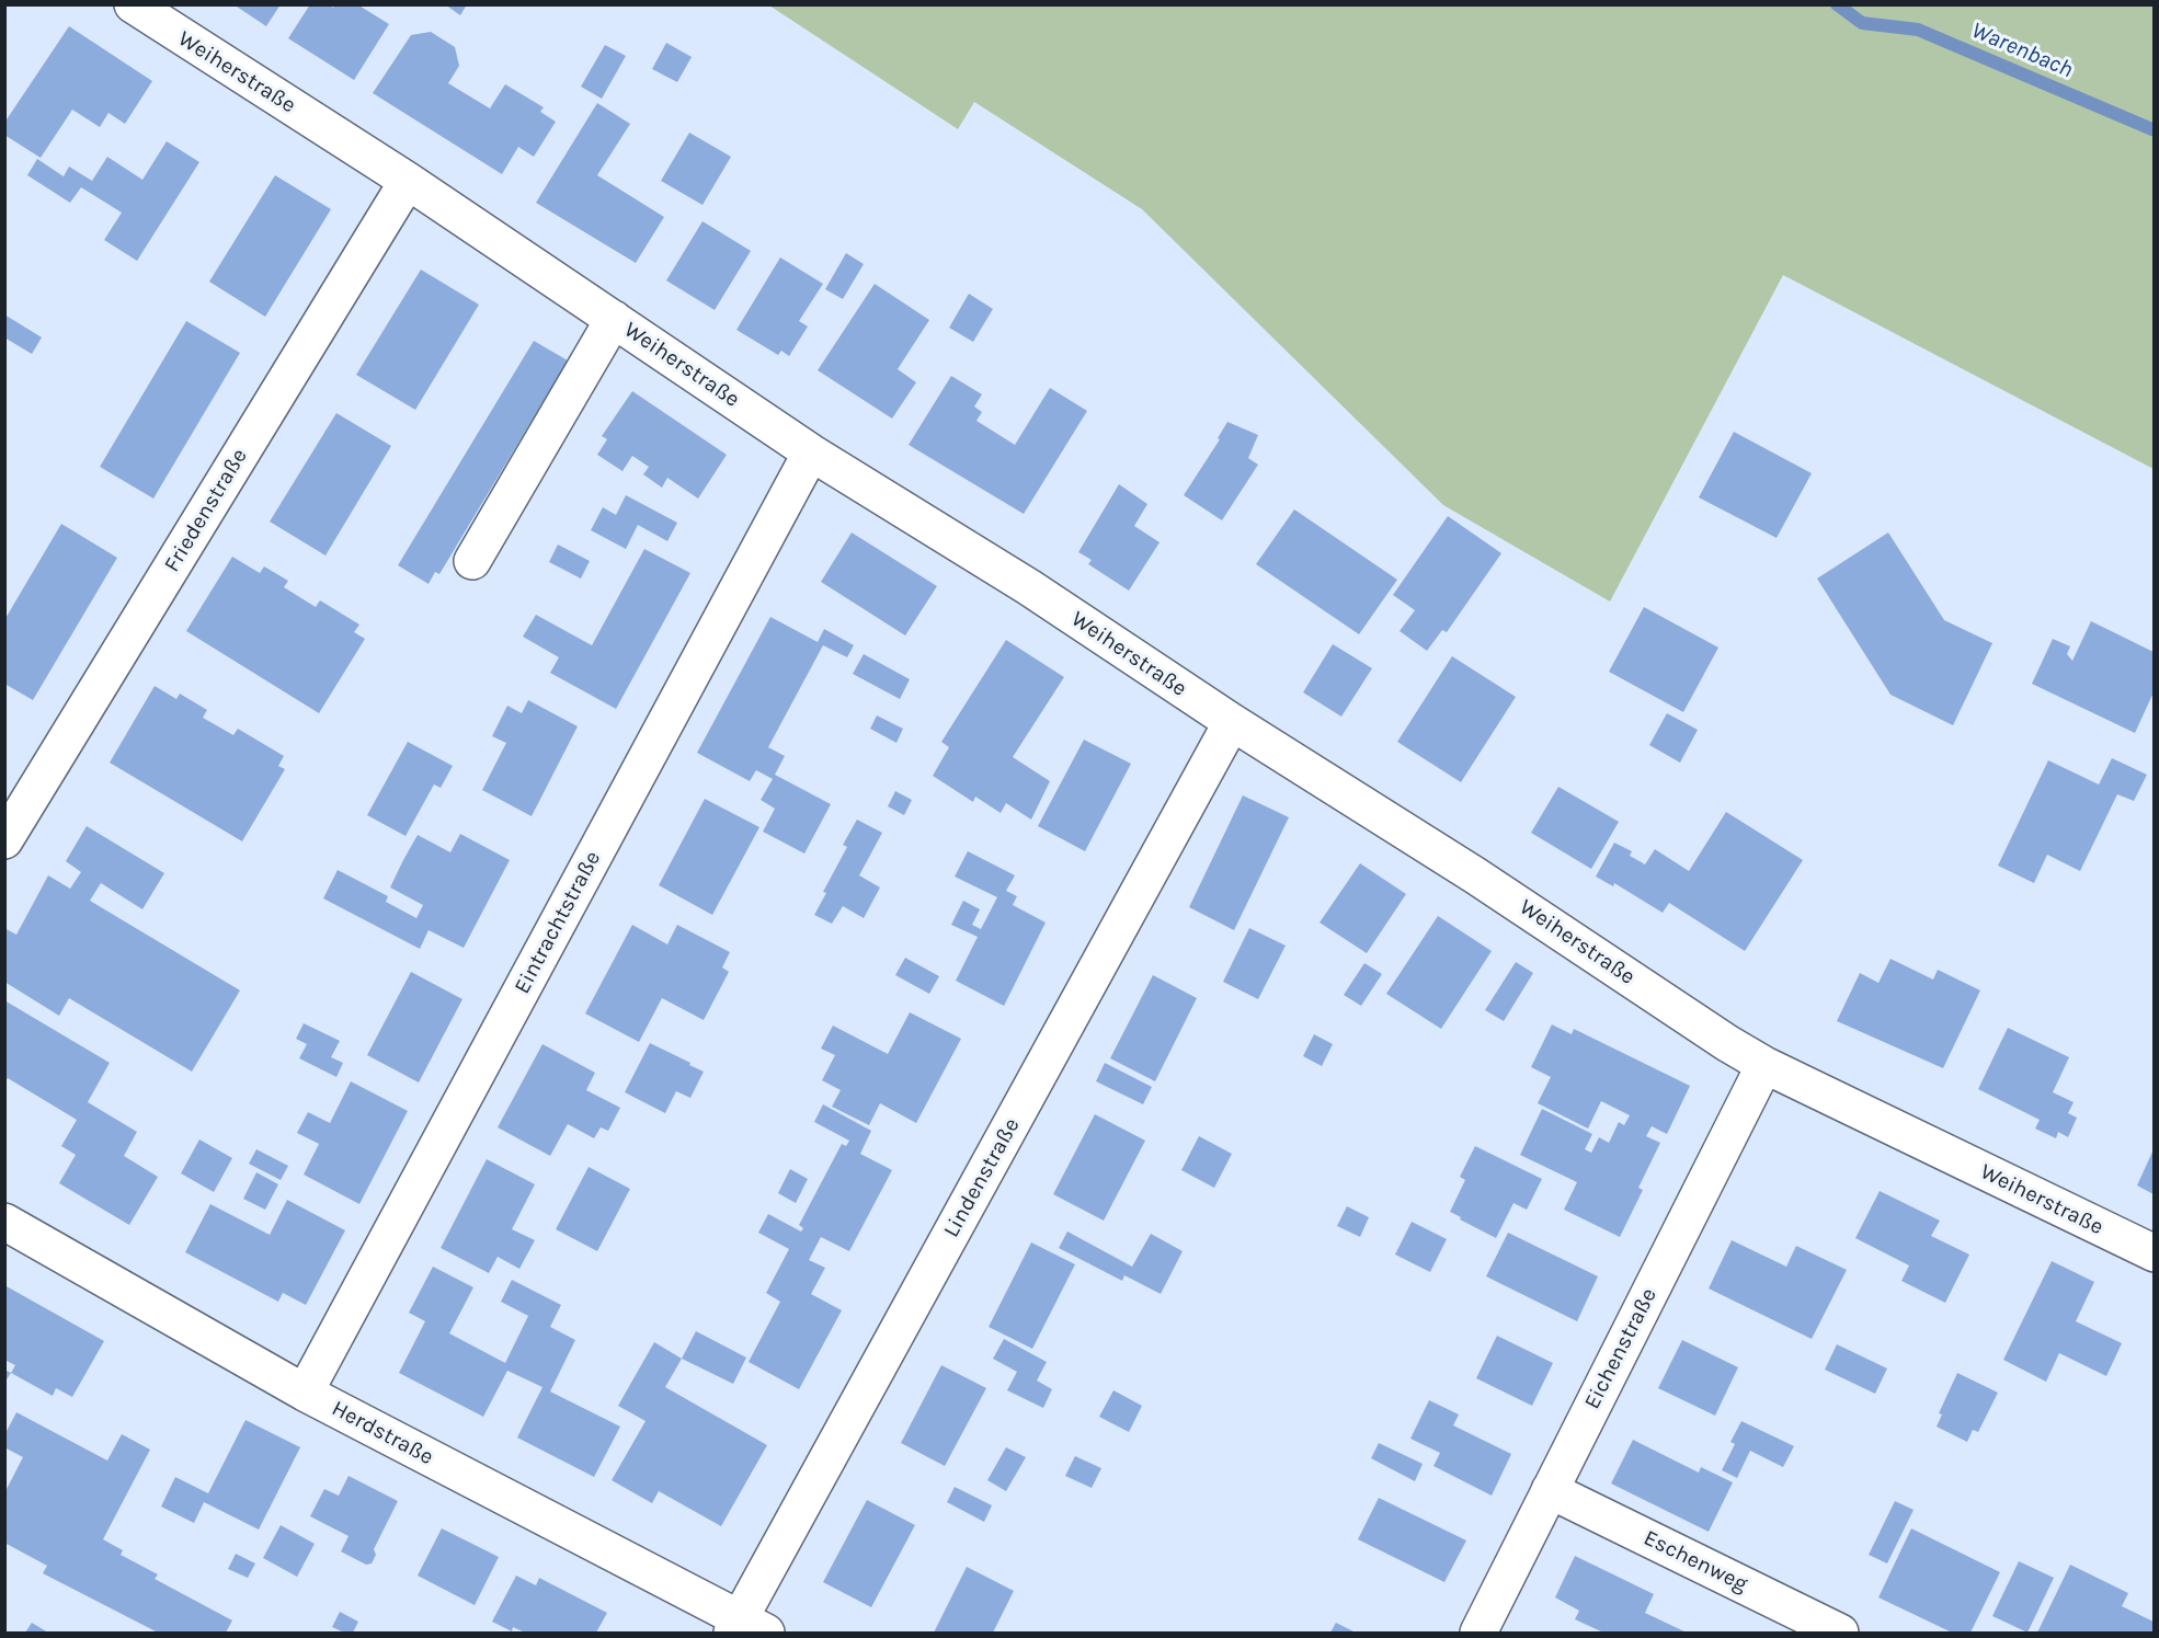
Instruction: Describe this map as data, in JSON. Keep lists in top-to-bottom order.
{
  "streets": {
    "street": [
      "Weiherstraße",
      "Friedenstraße",
      "Eintrachtstraße",
      "Lindenstraße",
      "Eichenstraße",
      "Herdstraße",
      "Eschenweg"
    ]
  },
  "crossings": [
    ["Weiherstraße", "Friedenstraße"],
    ["Weiherstraße", "Eintrachtstraße"],
    ["Weiherstraße", "Lindenstraße"],
    ["Weiherstraße", "Eichenstraße"],
    ["Eintrachtstraße", "Herdstraße"],
    ["Lindenstraße", "Herdstraße"],
    ["Eichenstraße", "Eschenweg"]
  ],
  "water": ["Warenbach"]
}
